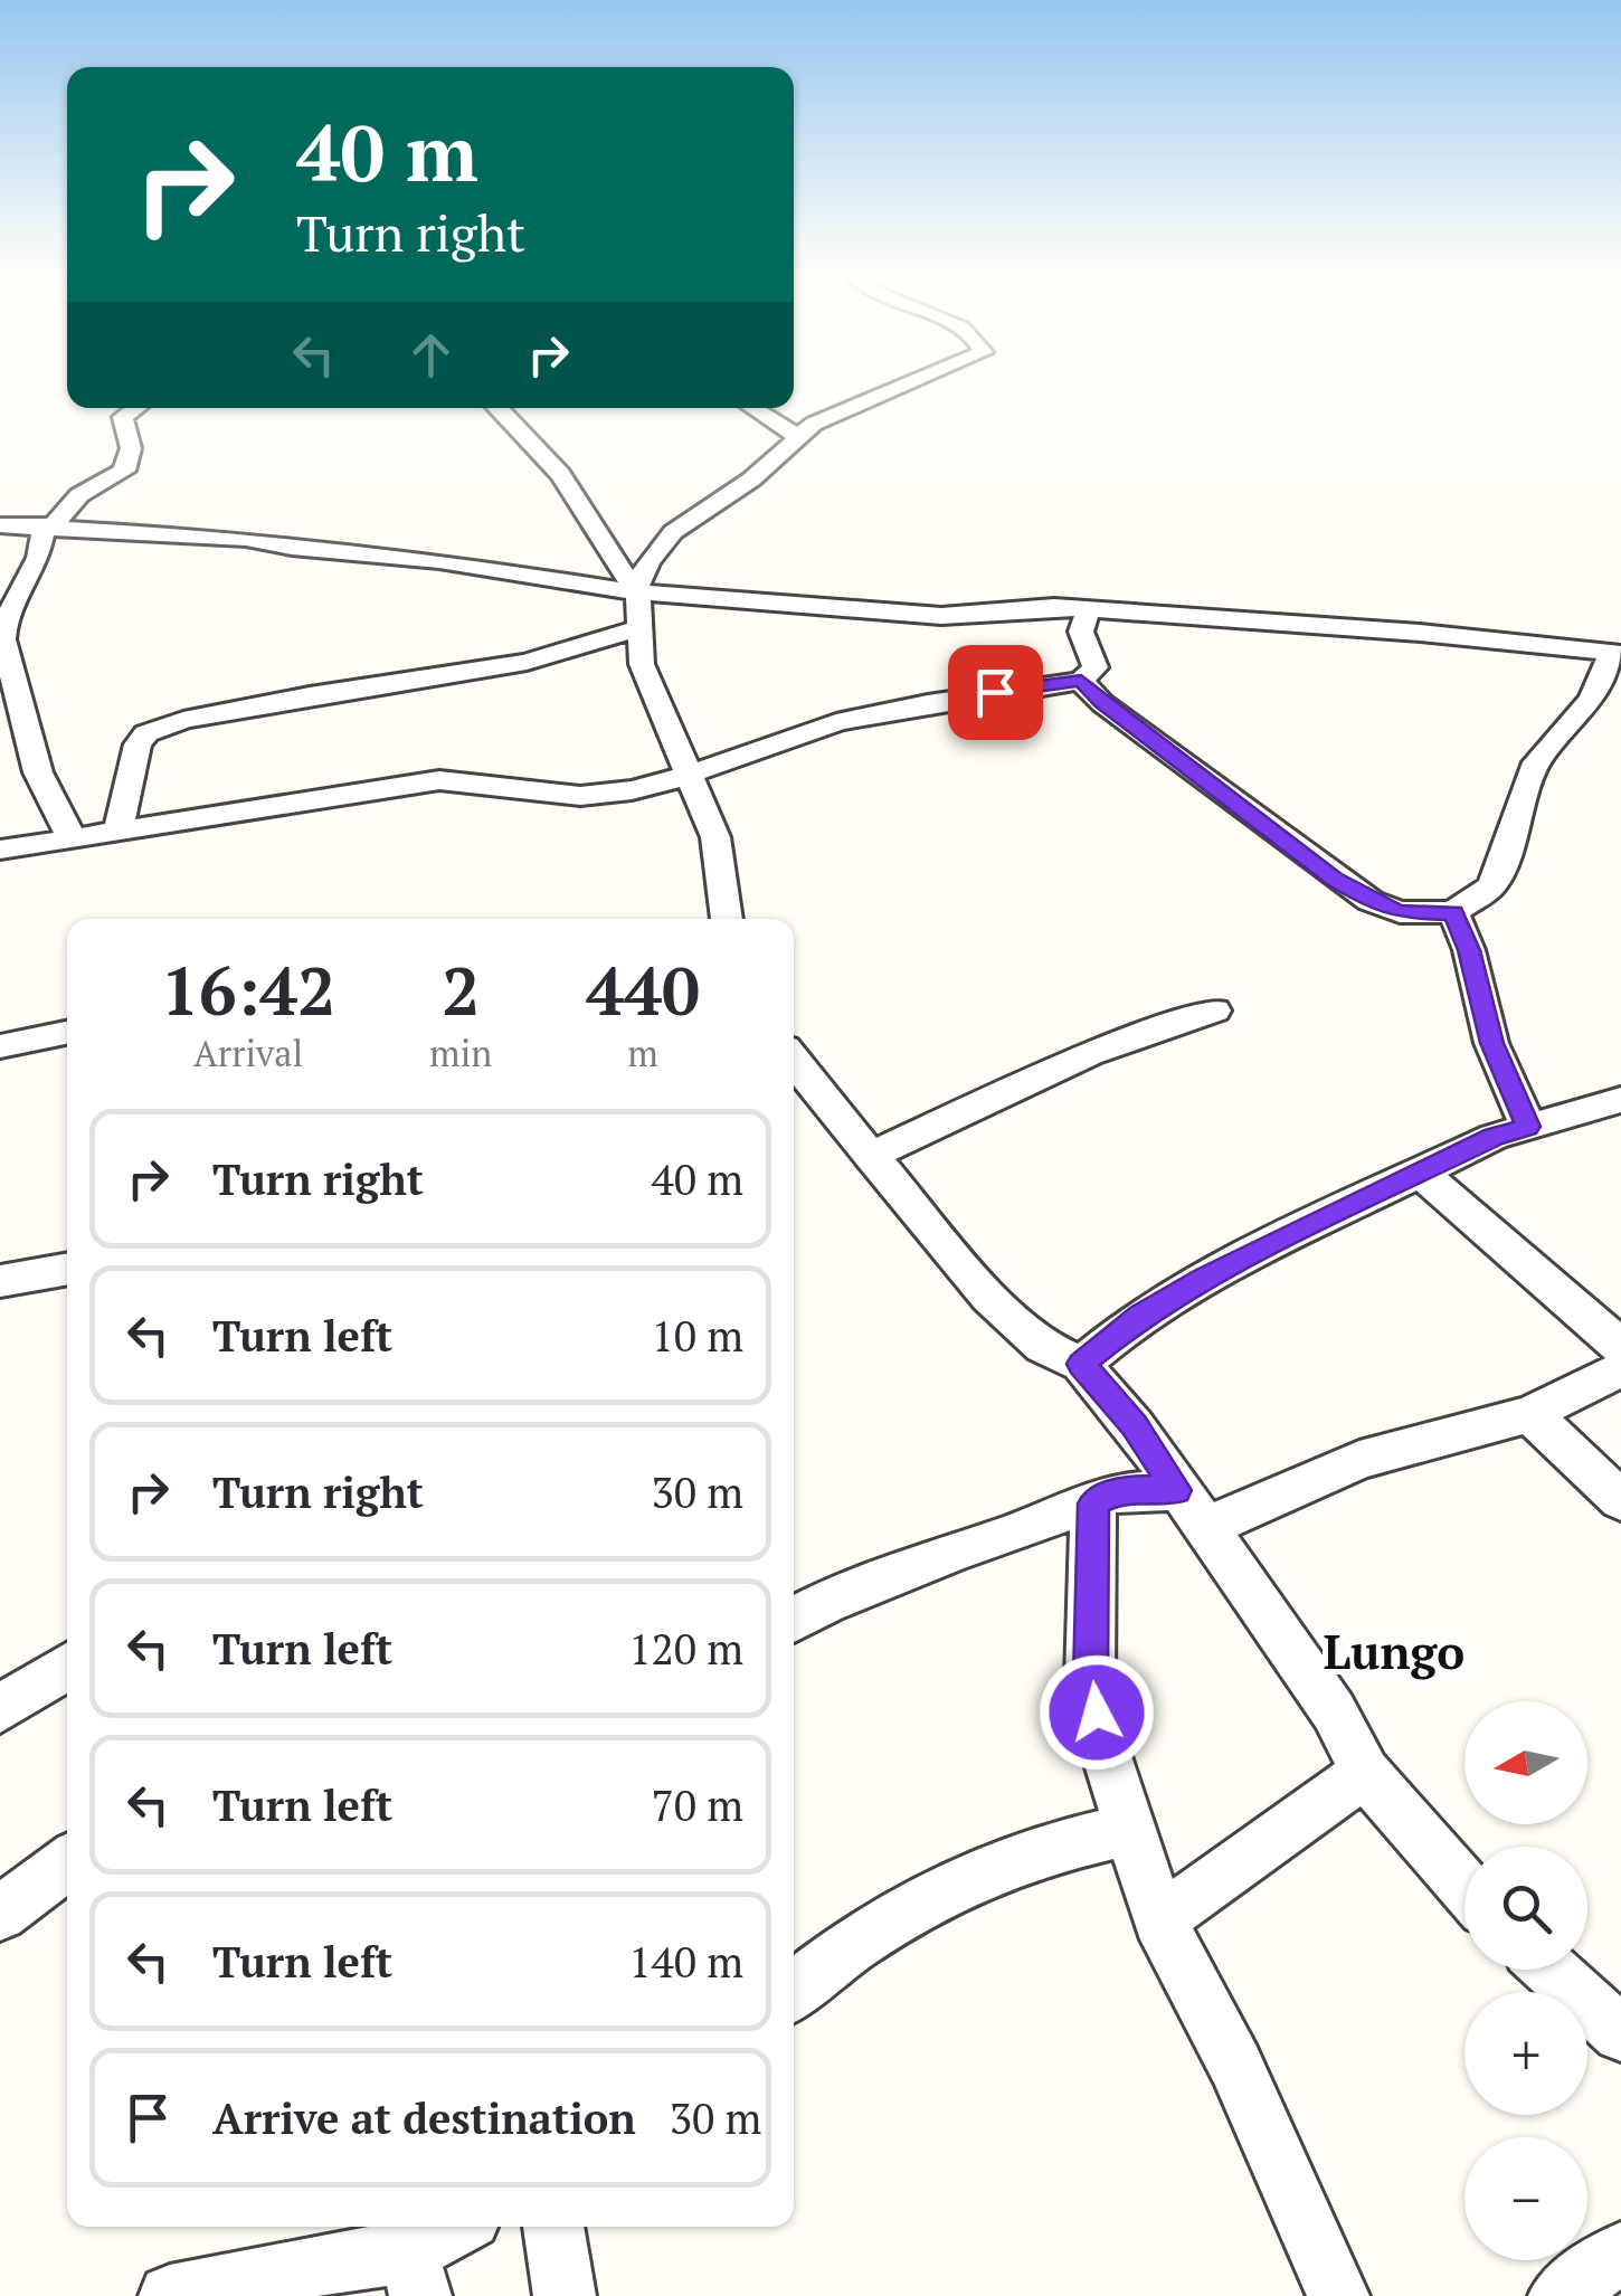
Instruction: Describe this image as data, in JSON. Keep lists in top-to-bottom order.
{
  "districts": ["Lungo"],
  "north": "left",
  "page": {
    "turn": ["40 m", "Turn right"],
    "eta": [
      "16:42",
      "Arrival",
      "2",
      "min",
      "440",
      "m"
    ],
    "list": [
      {
        "name": "Turn right",
        "value": "40 m"
      },
      {
        "name": "Turn left",
        "value": "10 m"
      },
      {
        "name": "Turn right",
        "value": "30 m"
      },
      {
        "name": "Turn left",
        "value": "120 m"
      },
      {
        "name": "Turn left",
        "value": "70 m"
      },
      {
        "name": "Turn left",
        "value": "140 m"
      },
      {
        "name": "Arrive at destination",
        "value": "30 m"
      }
    ],
    "map_buttons": ["+", "−"]
  }
}
